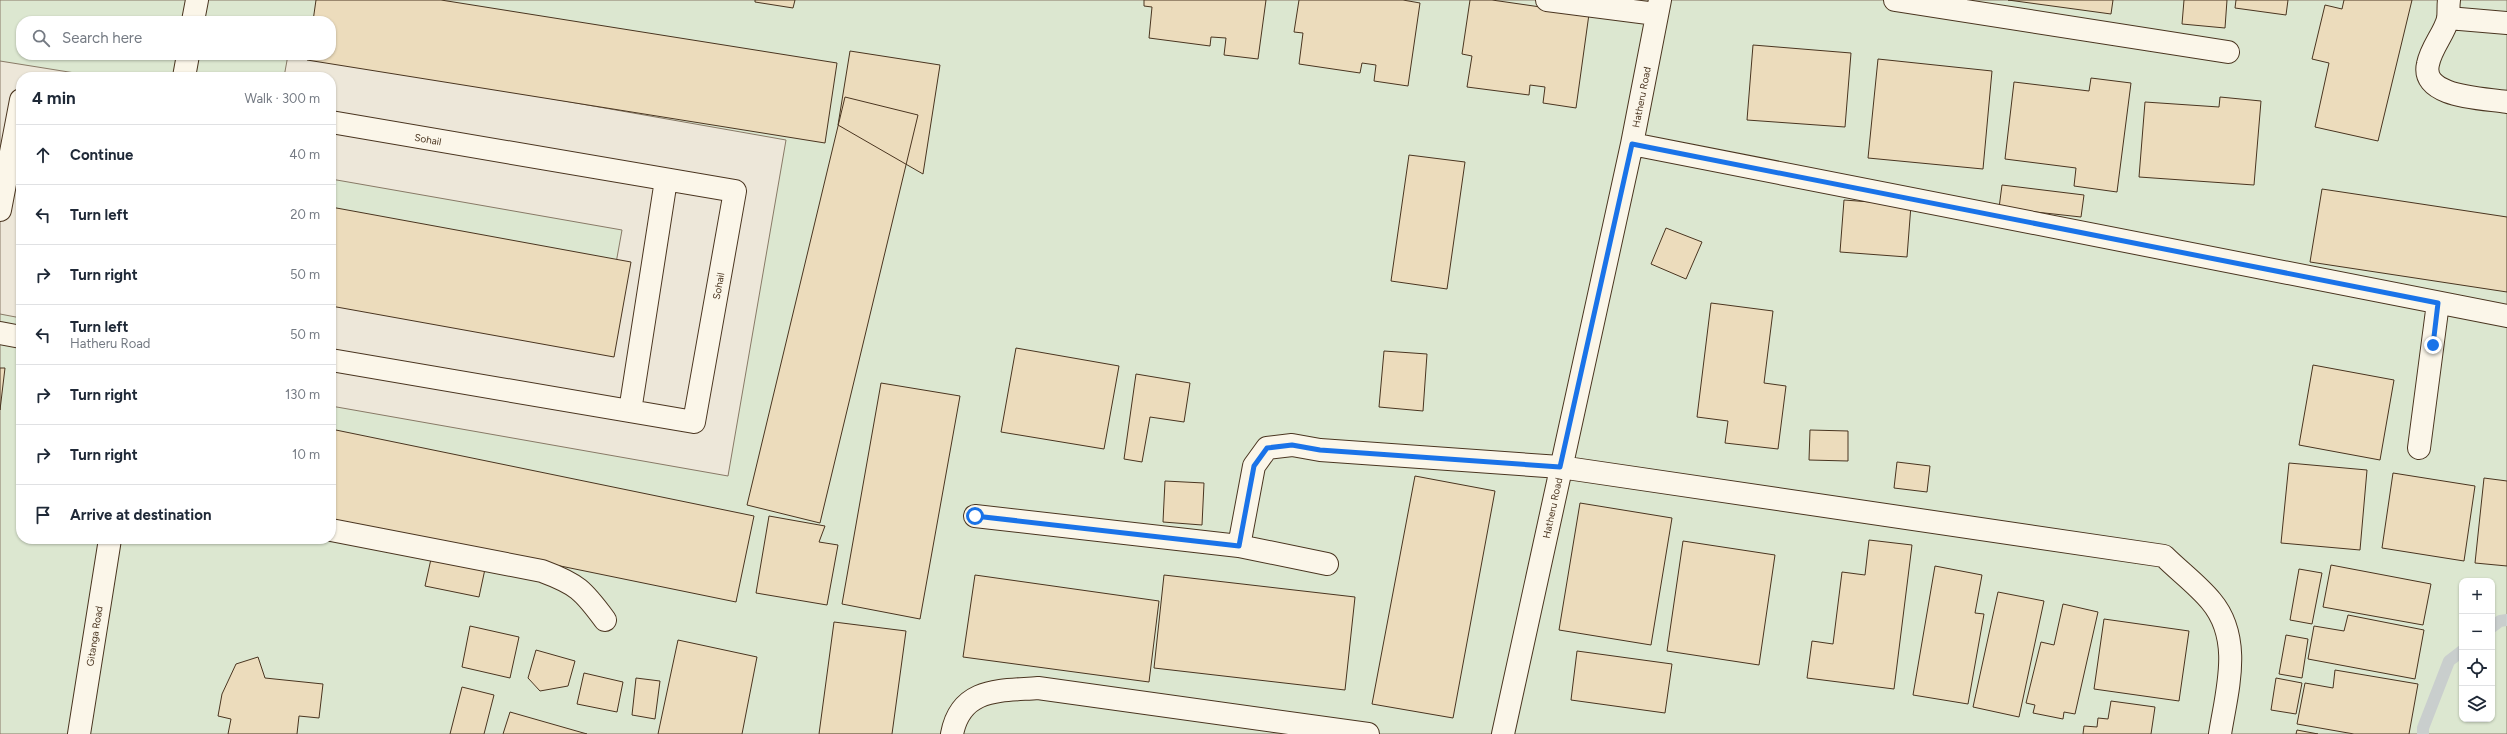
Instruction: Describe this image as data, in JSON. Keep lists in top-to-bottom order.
{
  "streets": {
    "street": ["Hatheru Road", "Sohail", "Gitanga Road"]
  },
  "page": {
    "search": "Search here",
    "heading": ["4 min", "Walk · 300 m"],
    "list": [
      ["Continue", "40 m"],
      ["Turn left", "20 m"],
      ["Turn right", "50 m"],
      ["Turn left", "Hatheru Road", "50 m"],
      ["Turn right", "130 m"],
      ["Turn right", "10 m"],
      "Arrive at destination"
    ],
    "map_buttons": ["+", "−"]
  }
}
